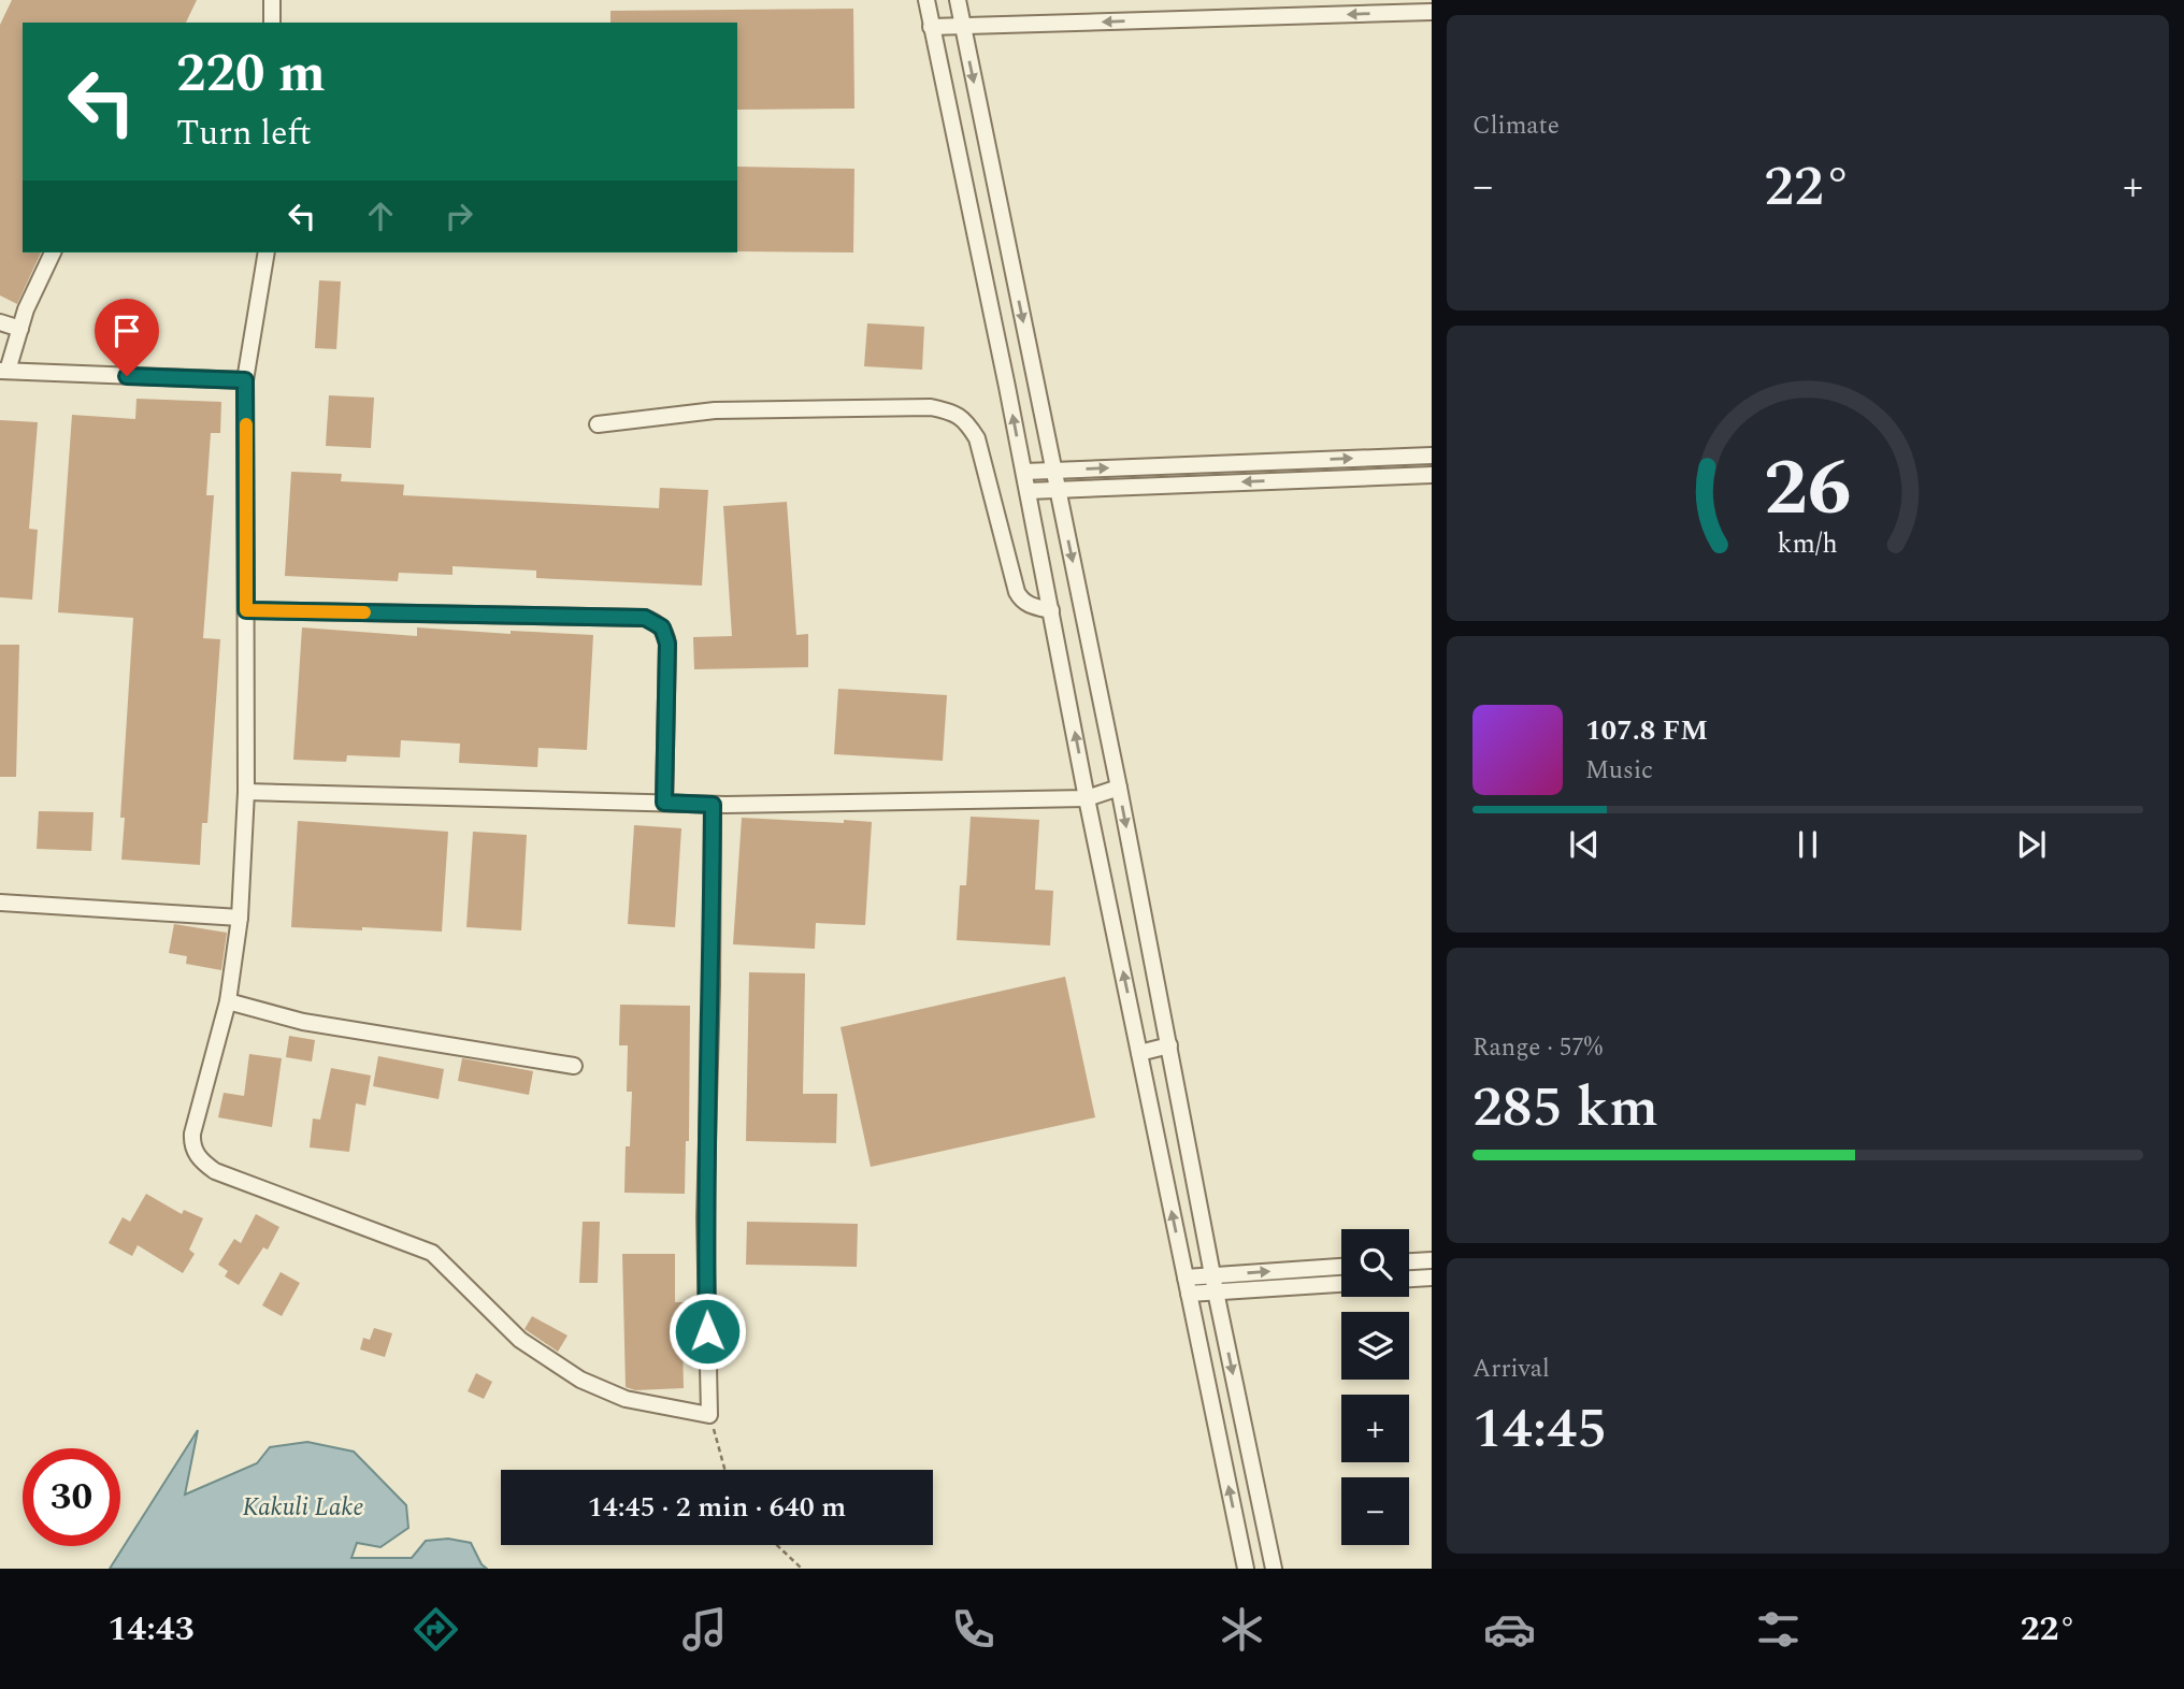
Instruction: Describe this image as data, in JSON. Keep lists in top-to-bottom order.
{
  "water": ["Kakuli Lake"],
  "page": {
    "tile": [
      "Climate",
      ["Range · 57%", "285 km"],
      ["Arrival", "14:45"]
    ],
    "turn": ["220 m", "Turn left"],
    "heat": ["−", "22°", "+"],
    "song": ["107.8 FM", "Music"],
    "map_buttons": ["+", "−"],
    "limit": "30",
    "trip": "14:45 · 2 min · 640 m",
    "tabs": ["14:43", "22°"],
    "gauge": ["26", "km/h"]
  }
}
